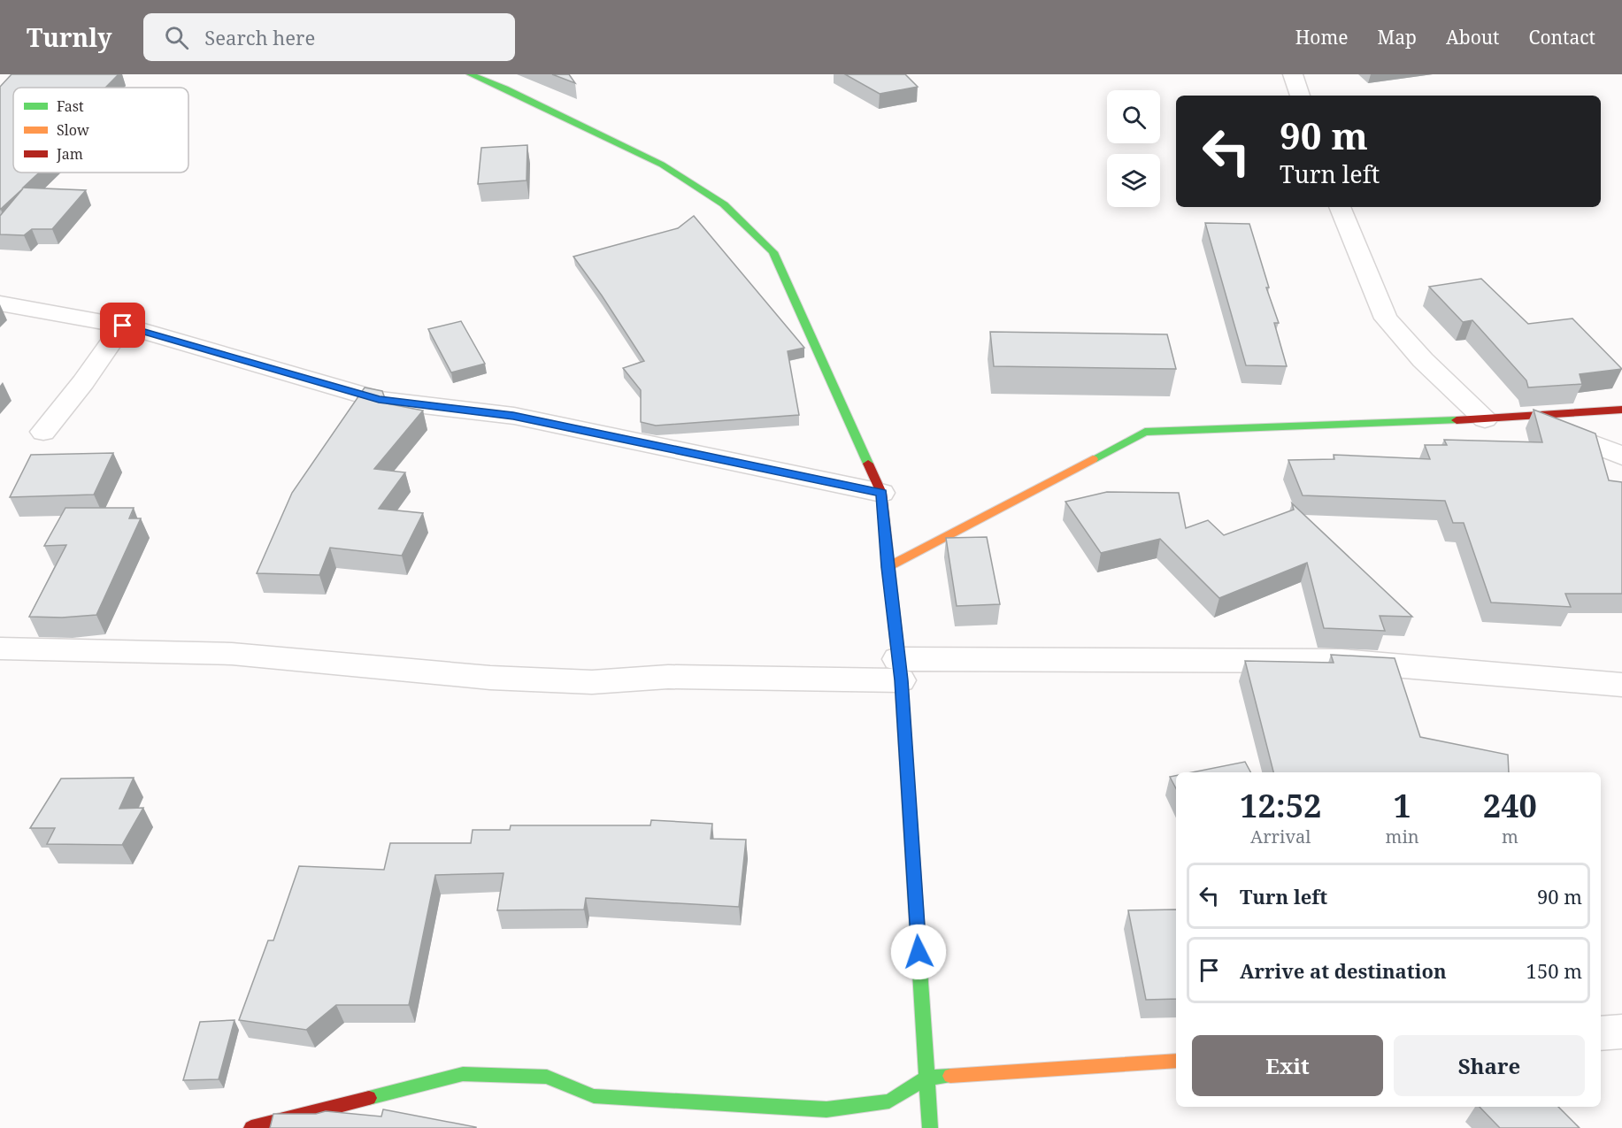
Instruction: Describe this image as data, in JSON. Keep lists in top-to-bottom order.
{
  "legend": ["Fast", "Slow", "Jam"],
  "page": {
    "header": "Turnly",
    "search": "Search here",
    "nav": [
      "Home",
      "Map",
      "About",
      "Contact"
    ],
    "turn": ["90 m", "Turn left"],
    "eta": [
      "12:52",
      "Arrival",
      "1",
      "min",
      "240",
      "m"
    ],
    "list": [
      {
        "name": "Turn left",
        "value": "90 m"
      },
      {
        "name": "Arrive at destination",
        "value": "150 m"
      }
    ],
    "buttons": ["Exit", "Share"]
  }
}
